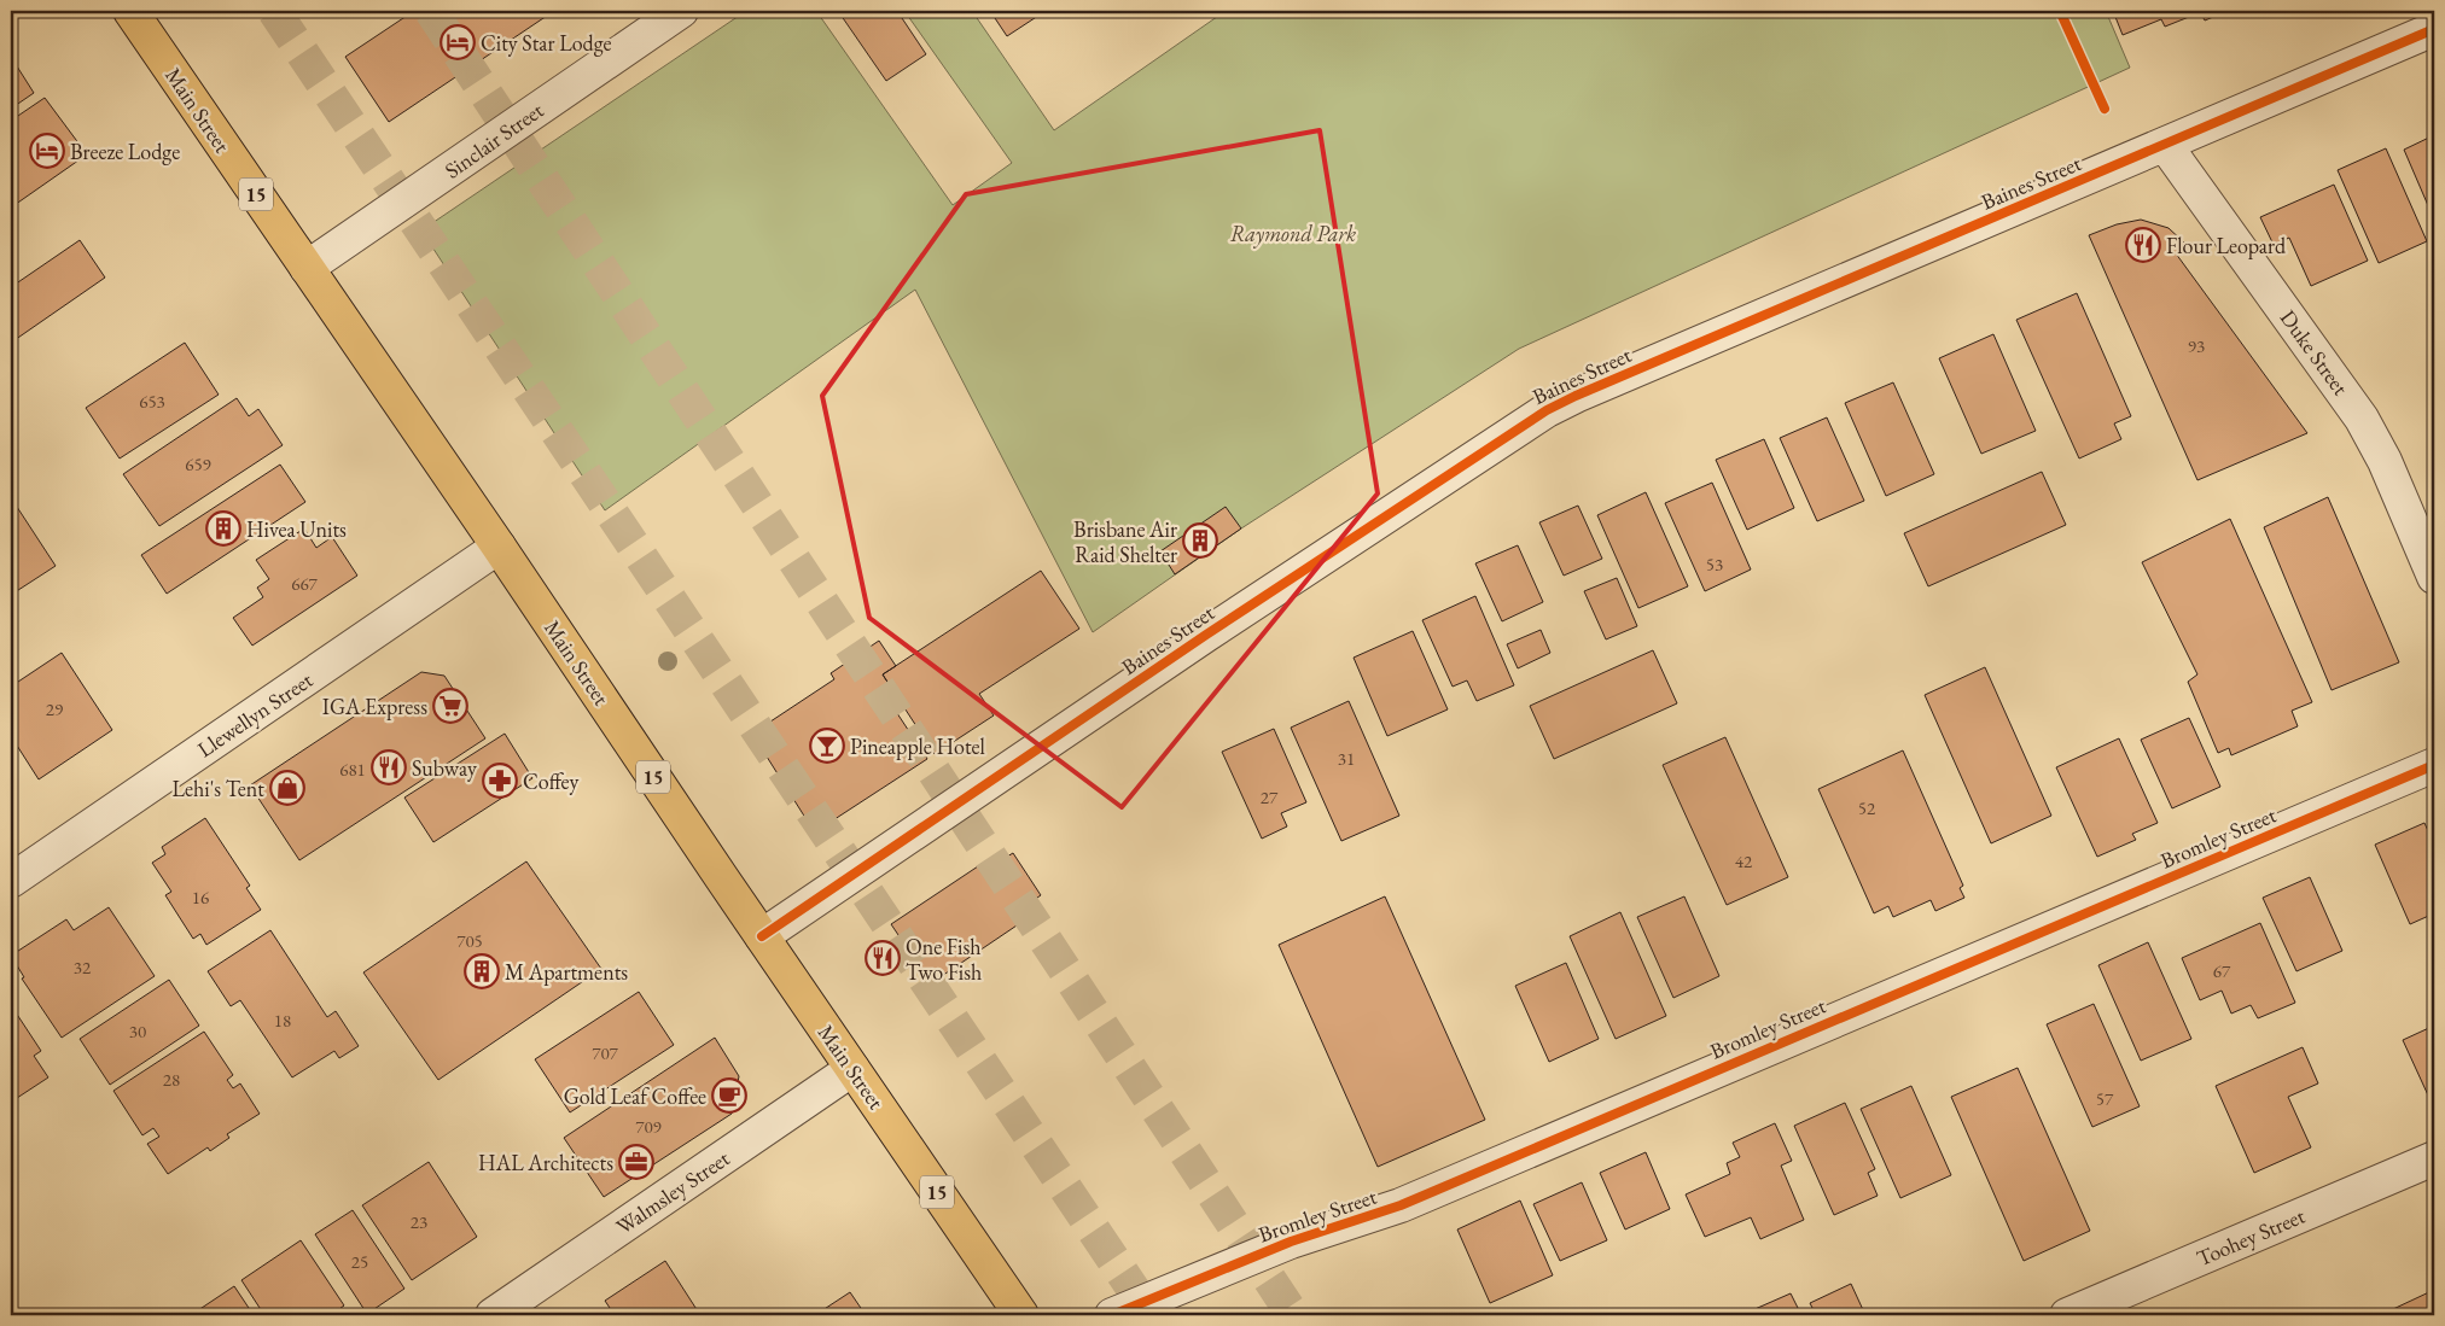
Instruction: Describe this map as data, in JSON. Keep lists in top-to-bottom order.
{
  "streets": {
    "highway": ["Main Street", "15"],
    "street": [
      "Sinclair Street",
      "Baines Street",
      "Duke Street",
      "Llewellyn Street",
      "Bromley Street",
      "Walmsley Street",
      "Toohey Street"
    ]
  },
  "crossings": [
    ["Main Street", "Sinclair Street"],
    ["Main Street", "Baines Street"],
    ["Main Street", "Llewellyn Street"],
    ["Main Street", "Walmsley Street"],
    ["Baines Street", "Duke Street"]
  ],
  "parks": ["Raymond Park"],
  "places": {
    "hotel": ["City Star Lodge", "Breeze Lodge"],
    "restaurant": ["Flour Leopard", "Subway", "One Fish Two Fish"],
    "building": ["Hivea Units", "Brisbane Air Raid Shelter", "M Apartments"],
    "supermarket": ["IGA Express"],
    "bar": ["Pineapple Hotel"],
    "pharmacy": ["Coffey"],
    "shop": ["Lehi's Tent"],
    "cafe": ["Gold Leaf Coffee"],
    "office": ["HAL Architects"]
  },
  "house_numbers": [
    "93",
    "653",
    "659",
    "53",
    "667",
    "29",
    "31",
    "681",
    "27",
    "52",
    "42",
    "16",
    "705",
    "32",
    "67",
    "18",
    "30",
    "707",
    "28",
    "57",
    "709",
    "23",
    "25"
  ]
}
